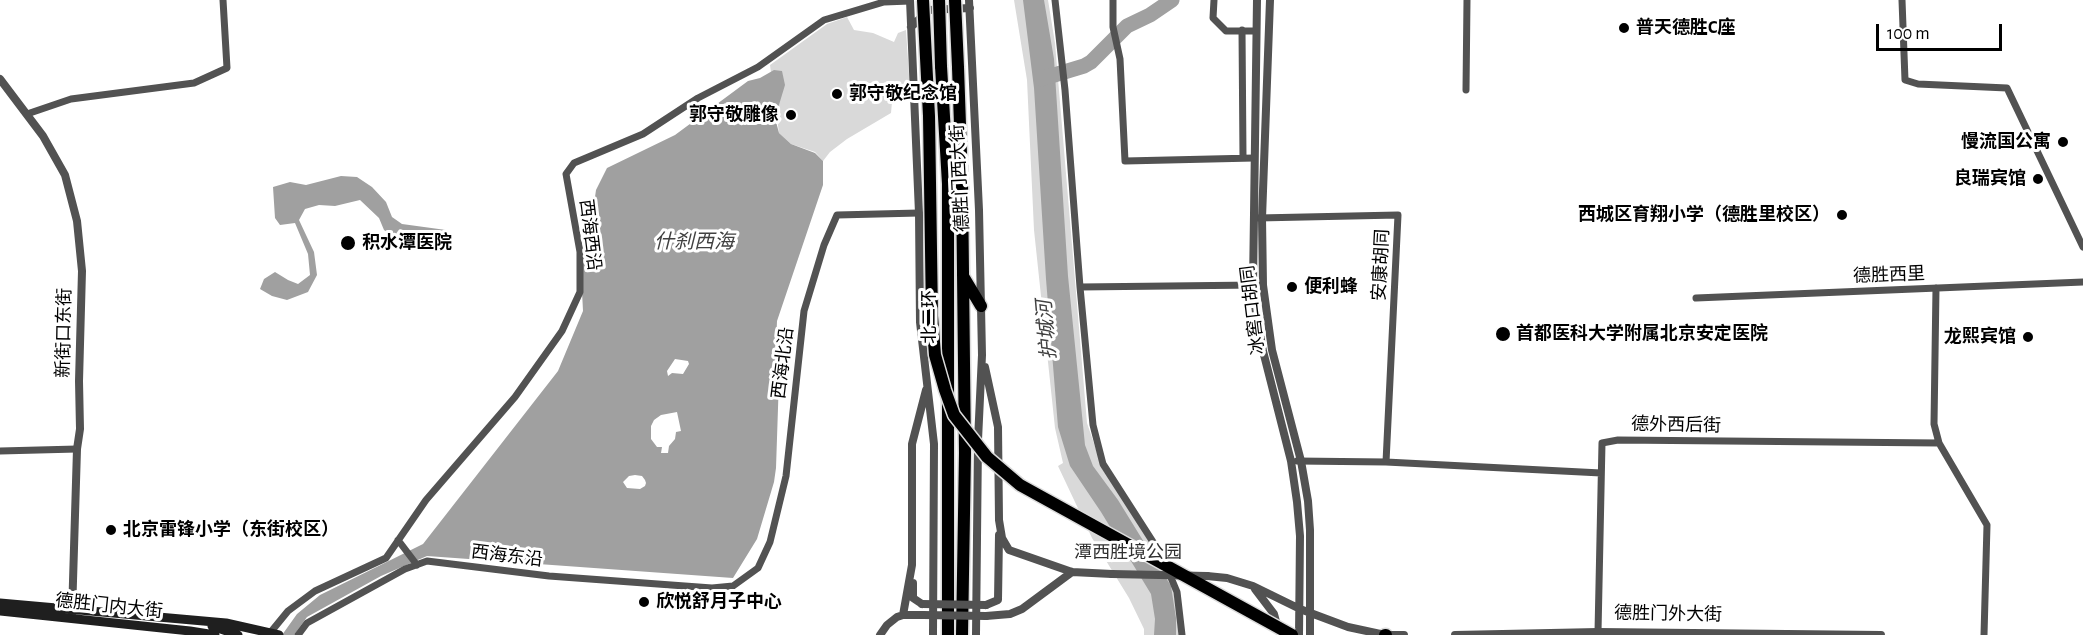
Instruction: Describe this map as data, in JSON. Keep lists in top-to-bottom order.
{
  "streets": {
    "highway": ["北二环"],
    "main road": ["德胜门内大街"],
    "street": [
      "德胜门西大街",
      "西海西沿",
      "安康胡同",
      "德胜西里",
      "冰窖口胡同",
      "新街口东街",
      "西海北沿",
      "德外西后街",
      "西海东沿",
      "德胜门外大街"
    ]
  },
  "crossings": [
    ["德胜门西大街", "西海西沿"],
    ["德胜门西大街", "西海北沿"],
    ["西海西沿", "德胜门内大街"],
    ["安康胡同", "冰窖口胡同"],
    ["新街口东街", "德胜门内大街"],
    ["西海北沿", "西海东沿"],
    ["德外西后街", "德胜门外大街"]
  ],
  "water": ["什刹西海", "护城河"],
  "parks": ["潭西胜境公园"],
  "places": [
    "普天德胜C座",
    "郭守敬纪念馆",
    "郭守敬雕像",
    "慢流国公寓",
    "良瑞宾馆",
    "西城区育翔小学（德胜里校区）",
    "积水潭医院",
    "便利蜂",
    "首都医科大学附属北京安定医院",
    "龙熙宾馆",
    "北京雷锋小学（东街校区）",
    "欣悦舒月子中心"
  ],
  "scale_bar": "100 m"
}
